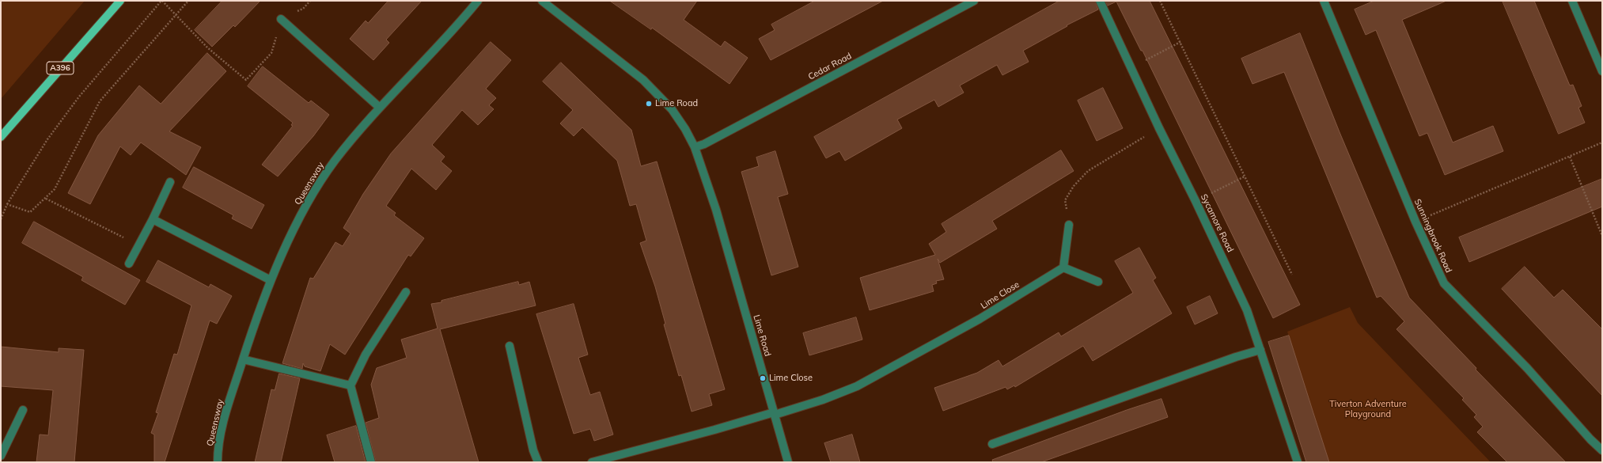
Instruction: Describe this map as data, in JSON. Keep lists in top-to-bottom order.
{
  "streets": {
    "main road": ["A396"],
    "street": [
      "Cedar Road",
      "Queensway",
      "Sycamore Road",
      "Sunningbrook Road",
      "Lime Close",
      "Lime Road"
    ]
  },
  "crossings": [
    ["Cedar Road", "Lime Road"],
    ["Lime Close", "Lime Road"]
  ],
  "parks": ["Tiverton Adventure Playground"],
  "places": ["Lime Road", "Lime Close"]
}
